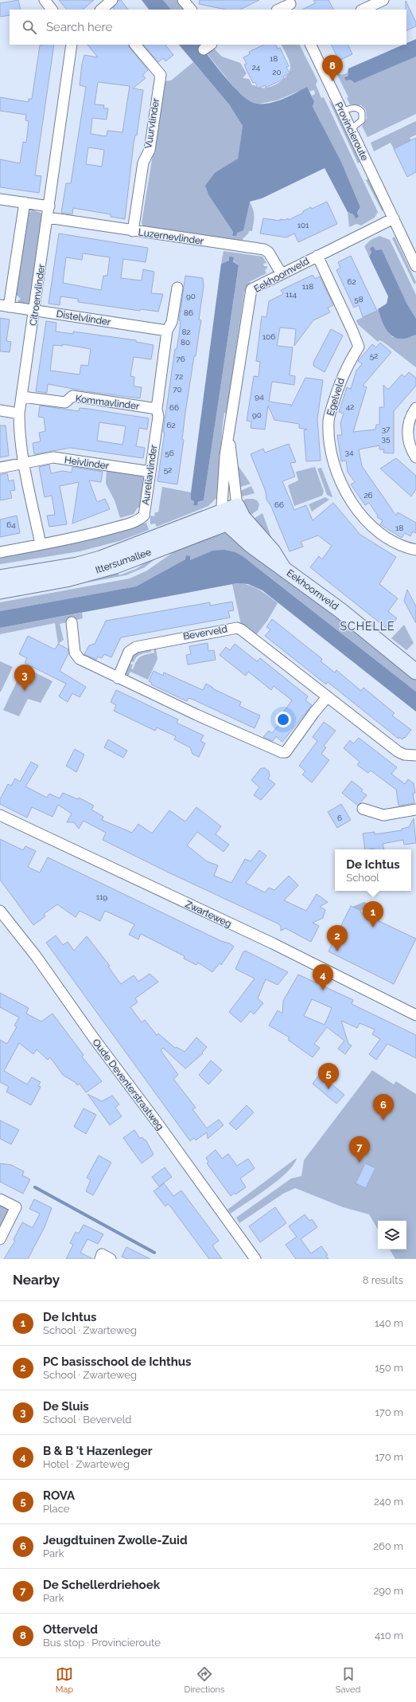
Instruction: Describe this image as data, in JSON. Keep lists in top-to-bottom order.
{
  "streets": {
    "street": [
      "Vuurvlinder",
      "Provincieroute",
      "Luzernevlinder",
      "Eekhoornveld",
      "Citroenvlinder",
      "Distelvlinder",
      "Egelveld",
      "Kommavlinder",
      "Heivlinder",
      "Aureliavlinder",
      "Ittersumallee",
      "Beverveld",
      "Zwarteweg",
      "Oude Deventerstraatweg"
    ]
  },
  "crossings": [
    ["Vuurvlinder", "Luzernevlinder"],
    ["Provincieroute", "Eekhoornveld"],
    ["Luzernevlinder", "Eekhoornveld"],
    ["Luzernevlinder", "Citroenvlinder"],
    ["Eekhoornveld", "Egelveld"],
    ["Eekhoornveld", "Ittersumallee"],
    ["Citroenvlinder", "Distelvlinder"],
    ["Citroenvlinder", "Kommavlinder"],
    ["Citroenvlinder", "Heivlinder"],
    ["Citroenvlinder", "Aureliavlinder"],
    ["Distelvlinder", "Aureliavlinder"],
    ["Kommavlinder", "Aureliavlinder"],
    ["Heivlinder", "Aureliavlinder"]
  ],
  "districts": ["SCHELLE"],
  "house_numbers": [
    "18",
    "24",
    "20",
    "101",
    "62",
    "118",
    "114",
    "90",
    "58",
    "86",
    "82",
    "106",
    "80",
    "52",
    "76",
    "72",
    "70",
    "94",
    "42",
    "66",
    "90",
    "62",
    "37",
    "35",
    "34",
    "56",
    "52",
    "26",
    "66",
    "64",
    "18",
    "6",
    "119"
  ],
  "page": {
    "search": "Search here",
    "pins": [
      "8",
      "3",
      "1",
      "2",
      "4",
      "5",
      "6",
      "7"
    ],
    "popup": ["De Ichtus", "School"],
    "heading": ["Nearby", "8 results"],
    "list": [
      {
        "mark": "1",
        "name": "De Ichtus",
        "note": "School · Zwarteweg",
        "value": "140 m"
      },
      {
        "mark": "2",
        "name": "PC basisschool de Ichthus",
        "note": "School · Zwarteweg",
        "value": "150 m"
      },
      {
        "mark": "3",
        "name": "De Sluis",
        "note": "School · Beverveld",
        "value": "170 m"
      },
      {
        "mark": "4",
        "name": "B & B 't Hazenleger",
        "note": "Hotel · Zwarteweg",
        "value": "170 m"
      },
      {
        "mark": "5",
        "name": "ROVA",
        "note": "Place",
        "value": "240 m"
      },
      {
        "mark": "6",
        "name": "Jeugdtuinen Zwolle-Zuid",
        "note": "Park",
        "value": "260 m"
      },
      {
        "mark": "7",
        "name": "De Schellerdriehoek",
        "note": "Park",
        "value": "290 m"
      },
      {
        "mark": "8",
        "name": "Otterveld",
        "note": "Bus stop · Provincieroute",
        "value": "410 m"
      }
    ],
    "nav": ["Map", "Directions", "Saved"]
  }
}
